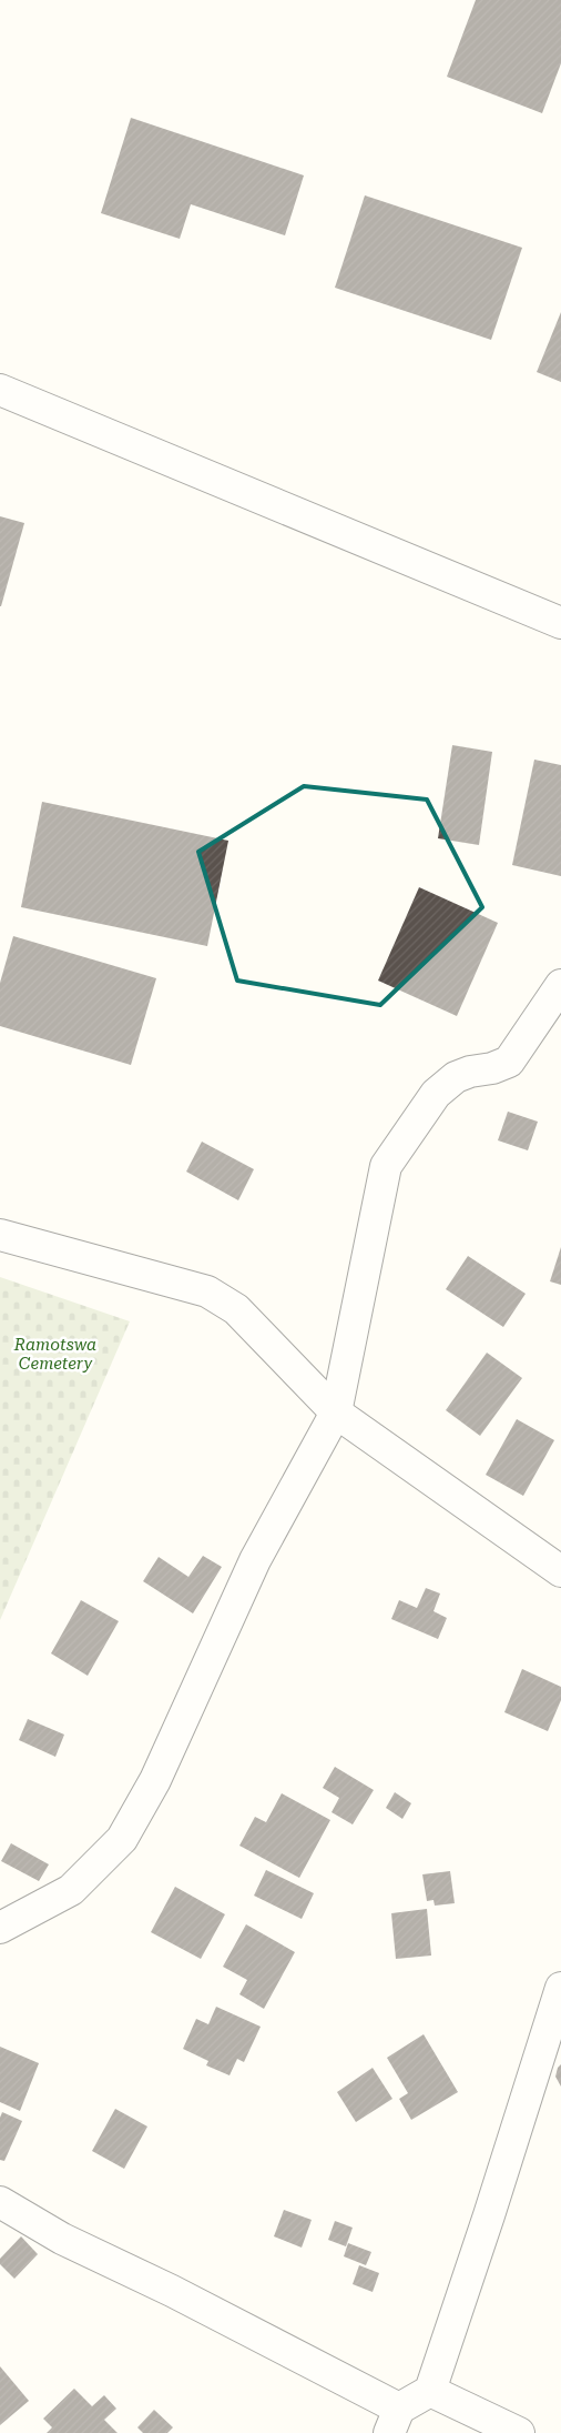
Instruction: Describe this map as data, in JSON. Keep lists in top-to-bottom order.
{
  "parks": ["Ramotswa Cemetery"]
}
